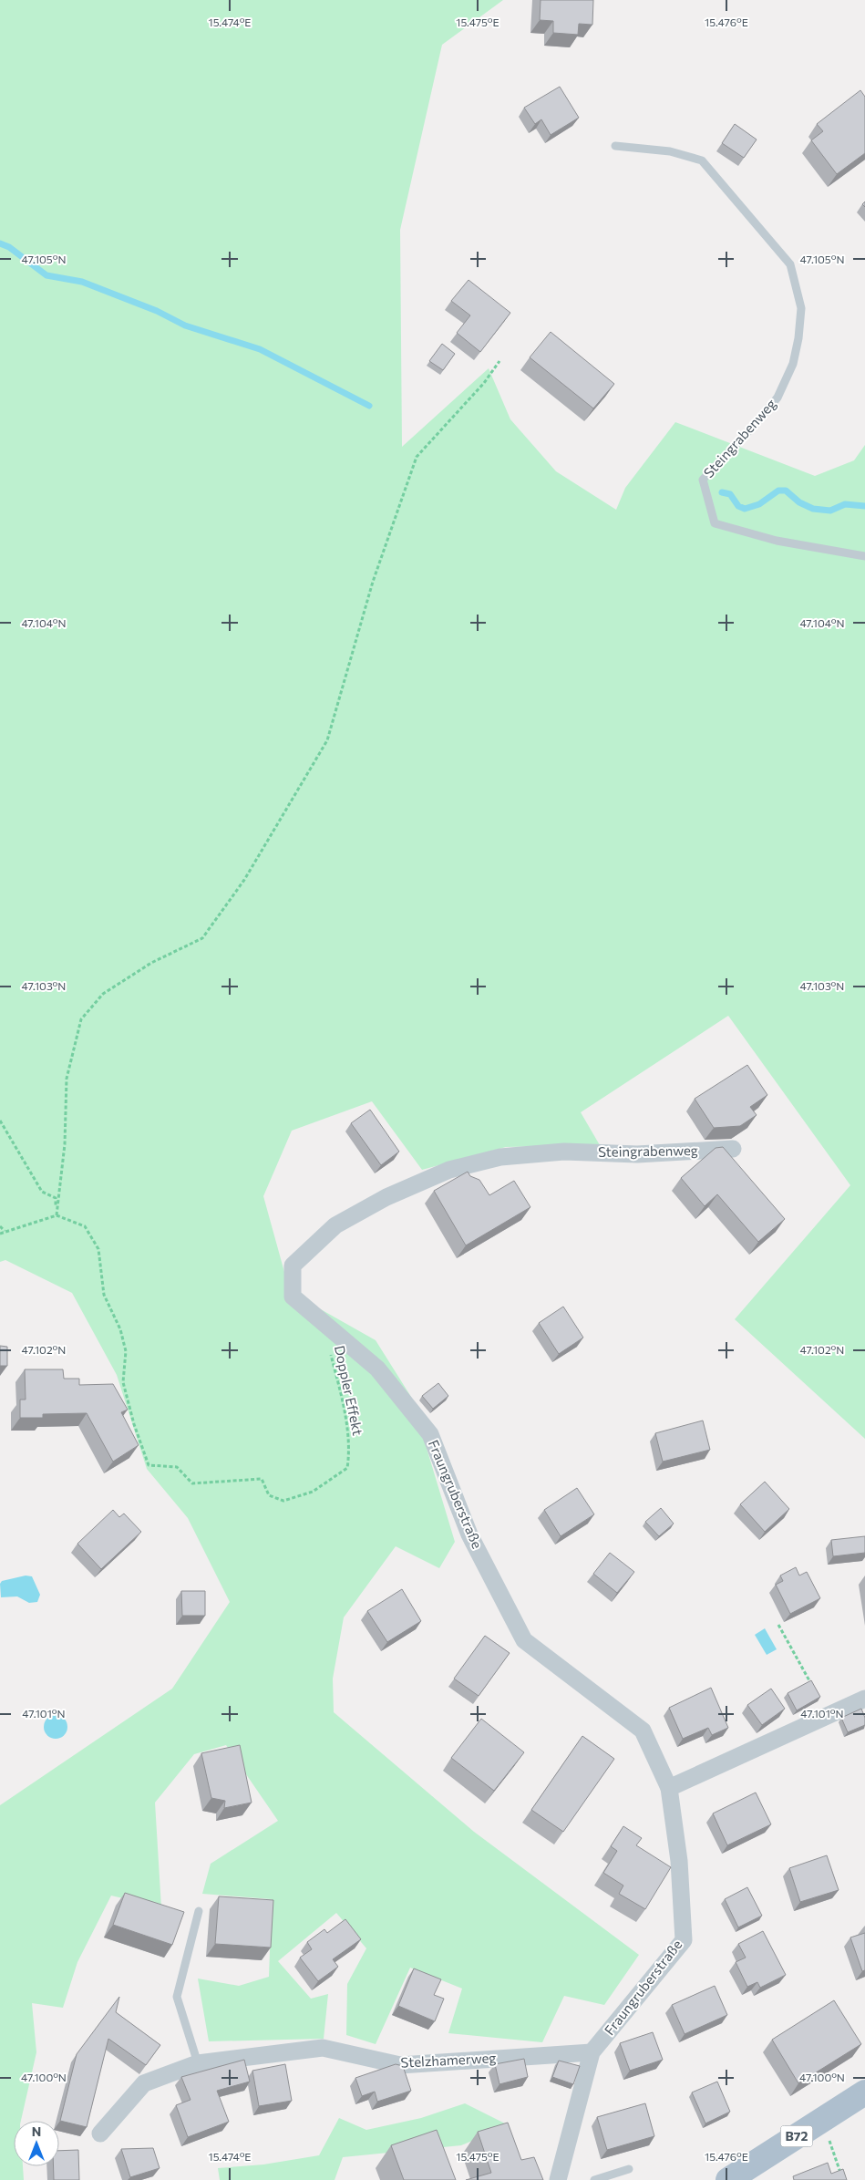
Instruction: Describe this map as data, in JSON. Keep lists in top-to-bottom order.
{
  "streets": {
    "main road": ["B72"],
    "street": ["Steingrabenweg", "Fraungruberstraße", "Stelzhamerweg"],
    "path": ["Doppler Effekt"]
  },
  "crossings": [
    ["Steingrabenweg", "Fraungruberstraße"],
    ["Doppler Effekt", "Fraungruberstraße"],
    ["Fraungruberstraße", "Stelzhamerweg"]
  ],
  "north": "top",
  "coordinates": [
    "15.474°E",
    "15.475°E",
    "15.476°E",
    "47.105°N",
    "47.104°N",
    "47.103°N",
    "47.102°N",
    "47.101°N",
    "47.100°N"
  ]
}
